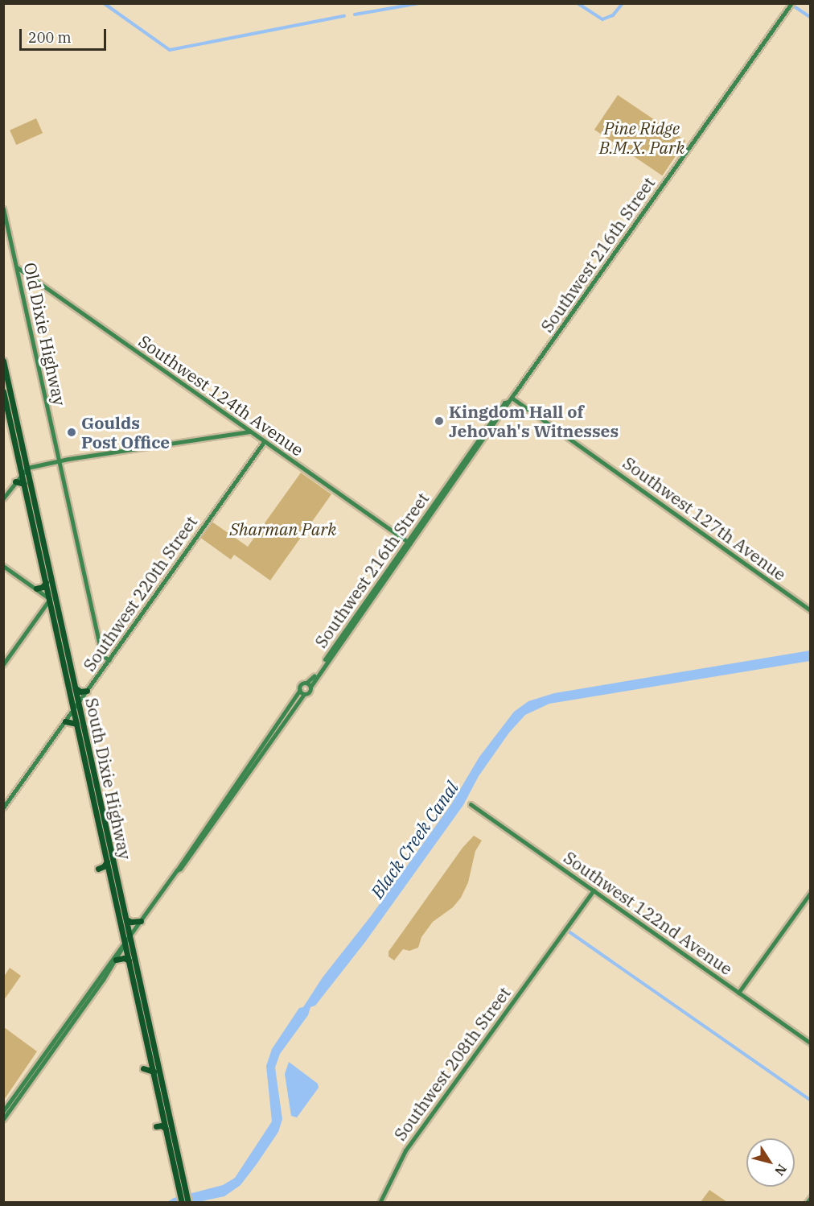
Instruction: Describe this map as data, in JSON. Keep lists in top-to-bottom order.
{
  "streets": {
    "highway": ["South Dixie Highway"],
    "street": [
      "Southwest 216th Street",
      "Old Dixie Highway",
      "Southwest 124th Avenue",
      "Southwest 127th Avenue",
      "Southwest 220th Street",
      "Southwest 122nd Avenue",
      "Southwest 208th Street"
    ]
  },
  "crossings": [
    ["Southwest 216th Street", "Southwest 124th Avenue"],
    ["Southwest 216th Street", "Southwest 127th Avenue"],
    ["Old Dixie Highway", "Southwest 124th Avenue"],
    ["Old Dixie Highway", "Southwest 220th Street"],
    ["Southwest 124th Avenue", "Southwest 220th Street"],
    ["Southwest 220th Street", "South Dixie Highway"],
    ["Southwest 122nd Avenue", "Southwest 208th Street"]
  ],
  "water": ["Black Creek Canal"],
  "parks": ["Pine Ridge B.M.X. Park", "Sharman Park"],
  "places": ["Kingdom Hall of Jehovah's Witnesses", "Goulds Post Office"],
  "scale_bar": "200 m",
  "north": "bottom right"
}
